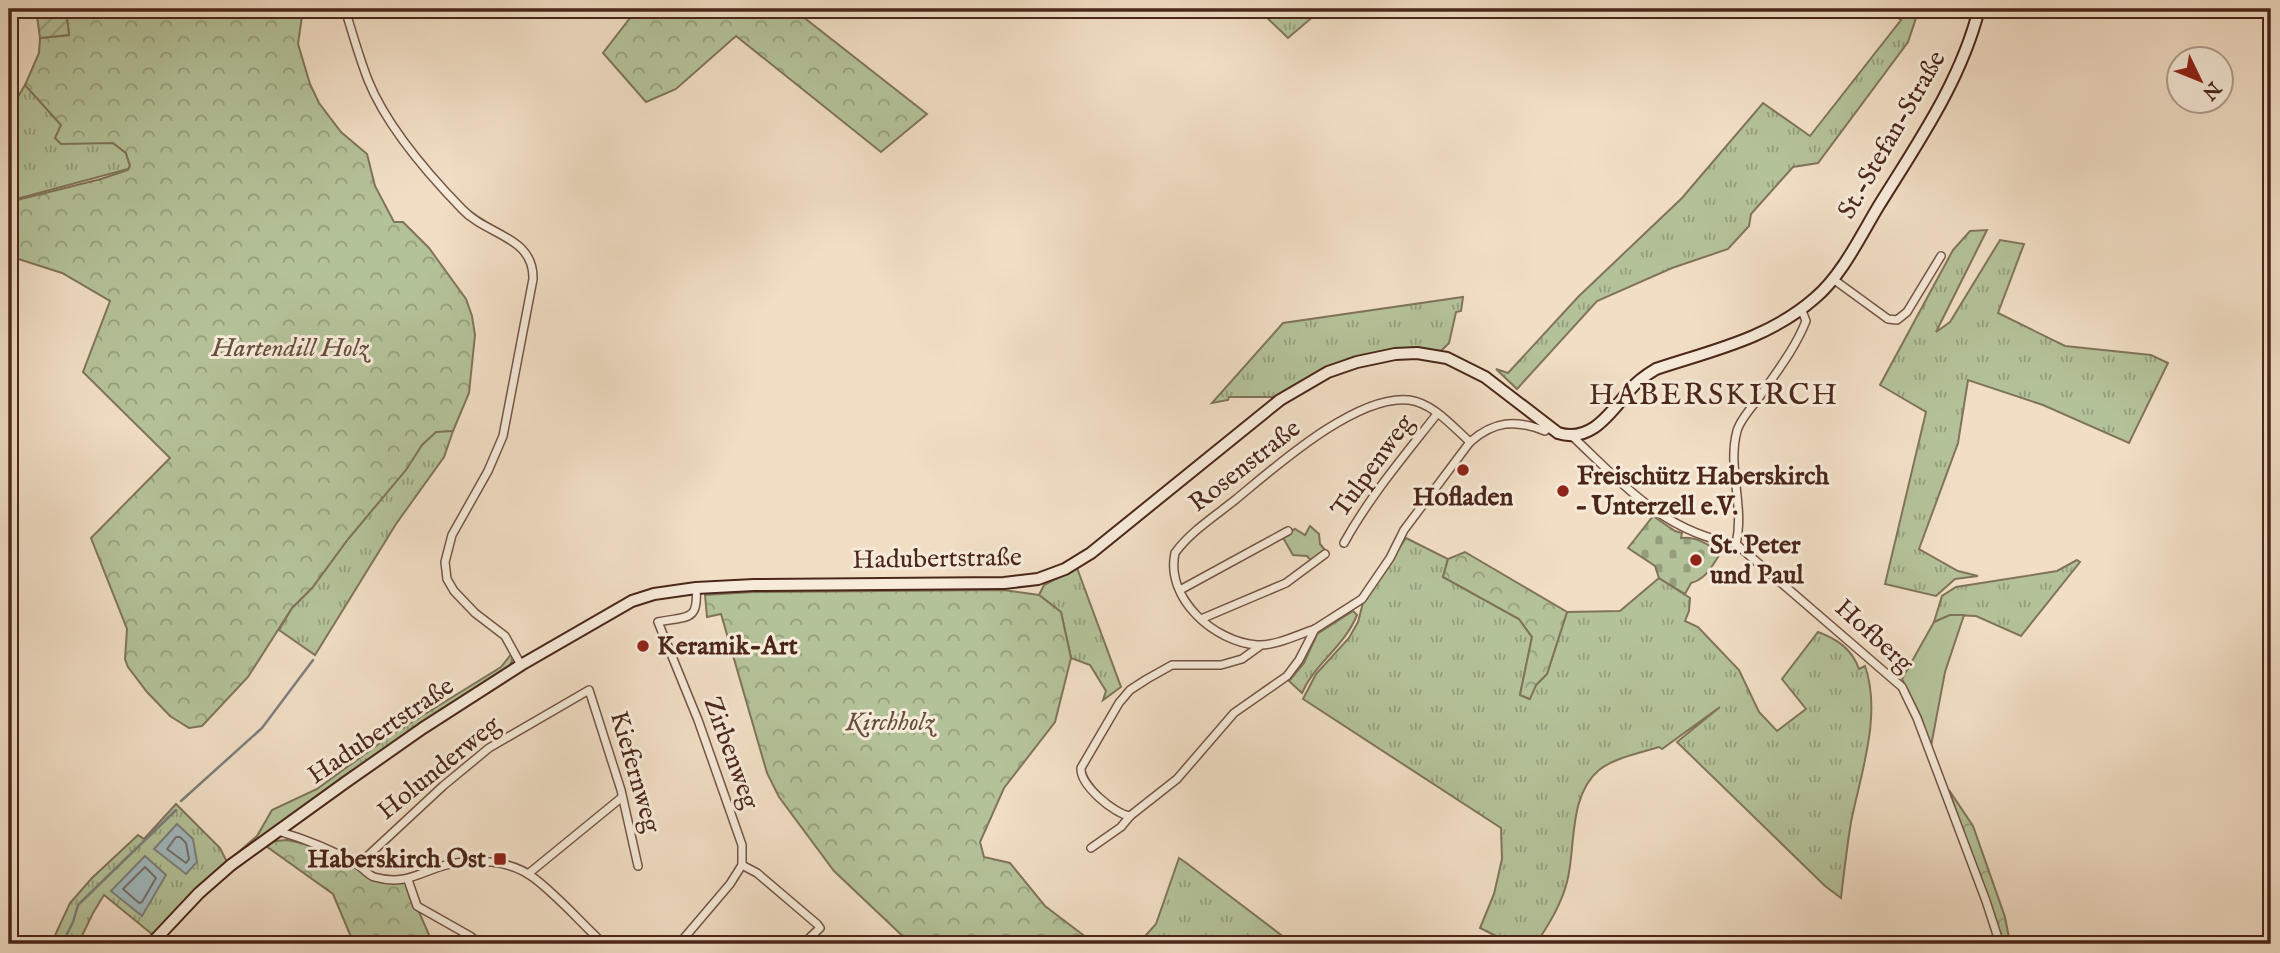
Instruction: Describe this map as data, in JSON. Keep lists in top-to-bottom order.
{
  "streets": {
    "street": [
      "St.-Stefan-Straße",
      "Rosenstraße",
      "Tulpenweg",
      "Hadubertstraße",
      "Hofberg",
      "Zirbenweg",
      "Holunderweg",
      "Kiefernweg"
    ]
  },
  "crossings": [
    ["Rosenstraße", "Tulpenweg"],
    ["Hadubertstraße", "Zirbenweg"],
    ["Holunderweg", "Kiefernweg"]
  ],
  "districts": ["HABERSKIRCH"],
  "parks": ["Hartendill Holz", "Kirchholz"],
  "places": {
    "other": [
      "Hofladen",
      "Freischütz Haberskirch – Unterzell e.V.",
      "St. Peter und Paul",
      "Keramik-Art"
    ],
    "transit": ["Haberskirch Ost"]
  },
  "north": "bottom right"
}
